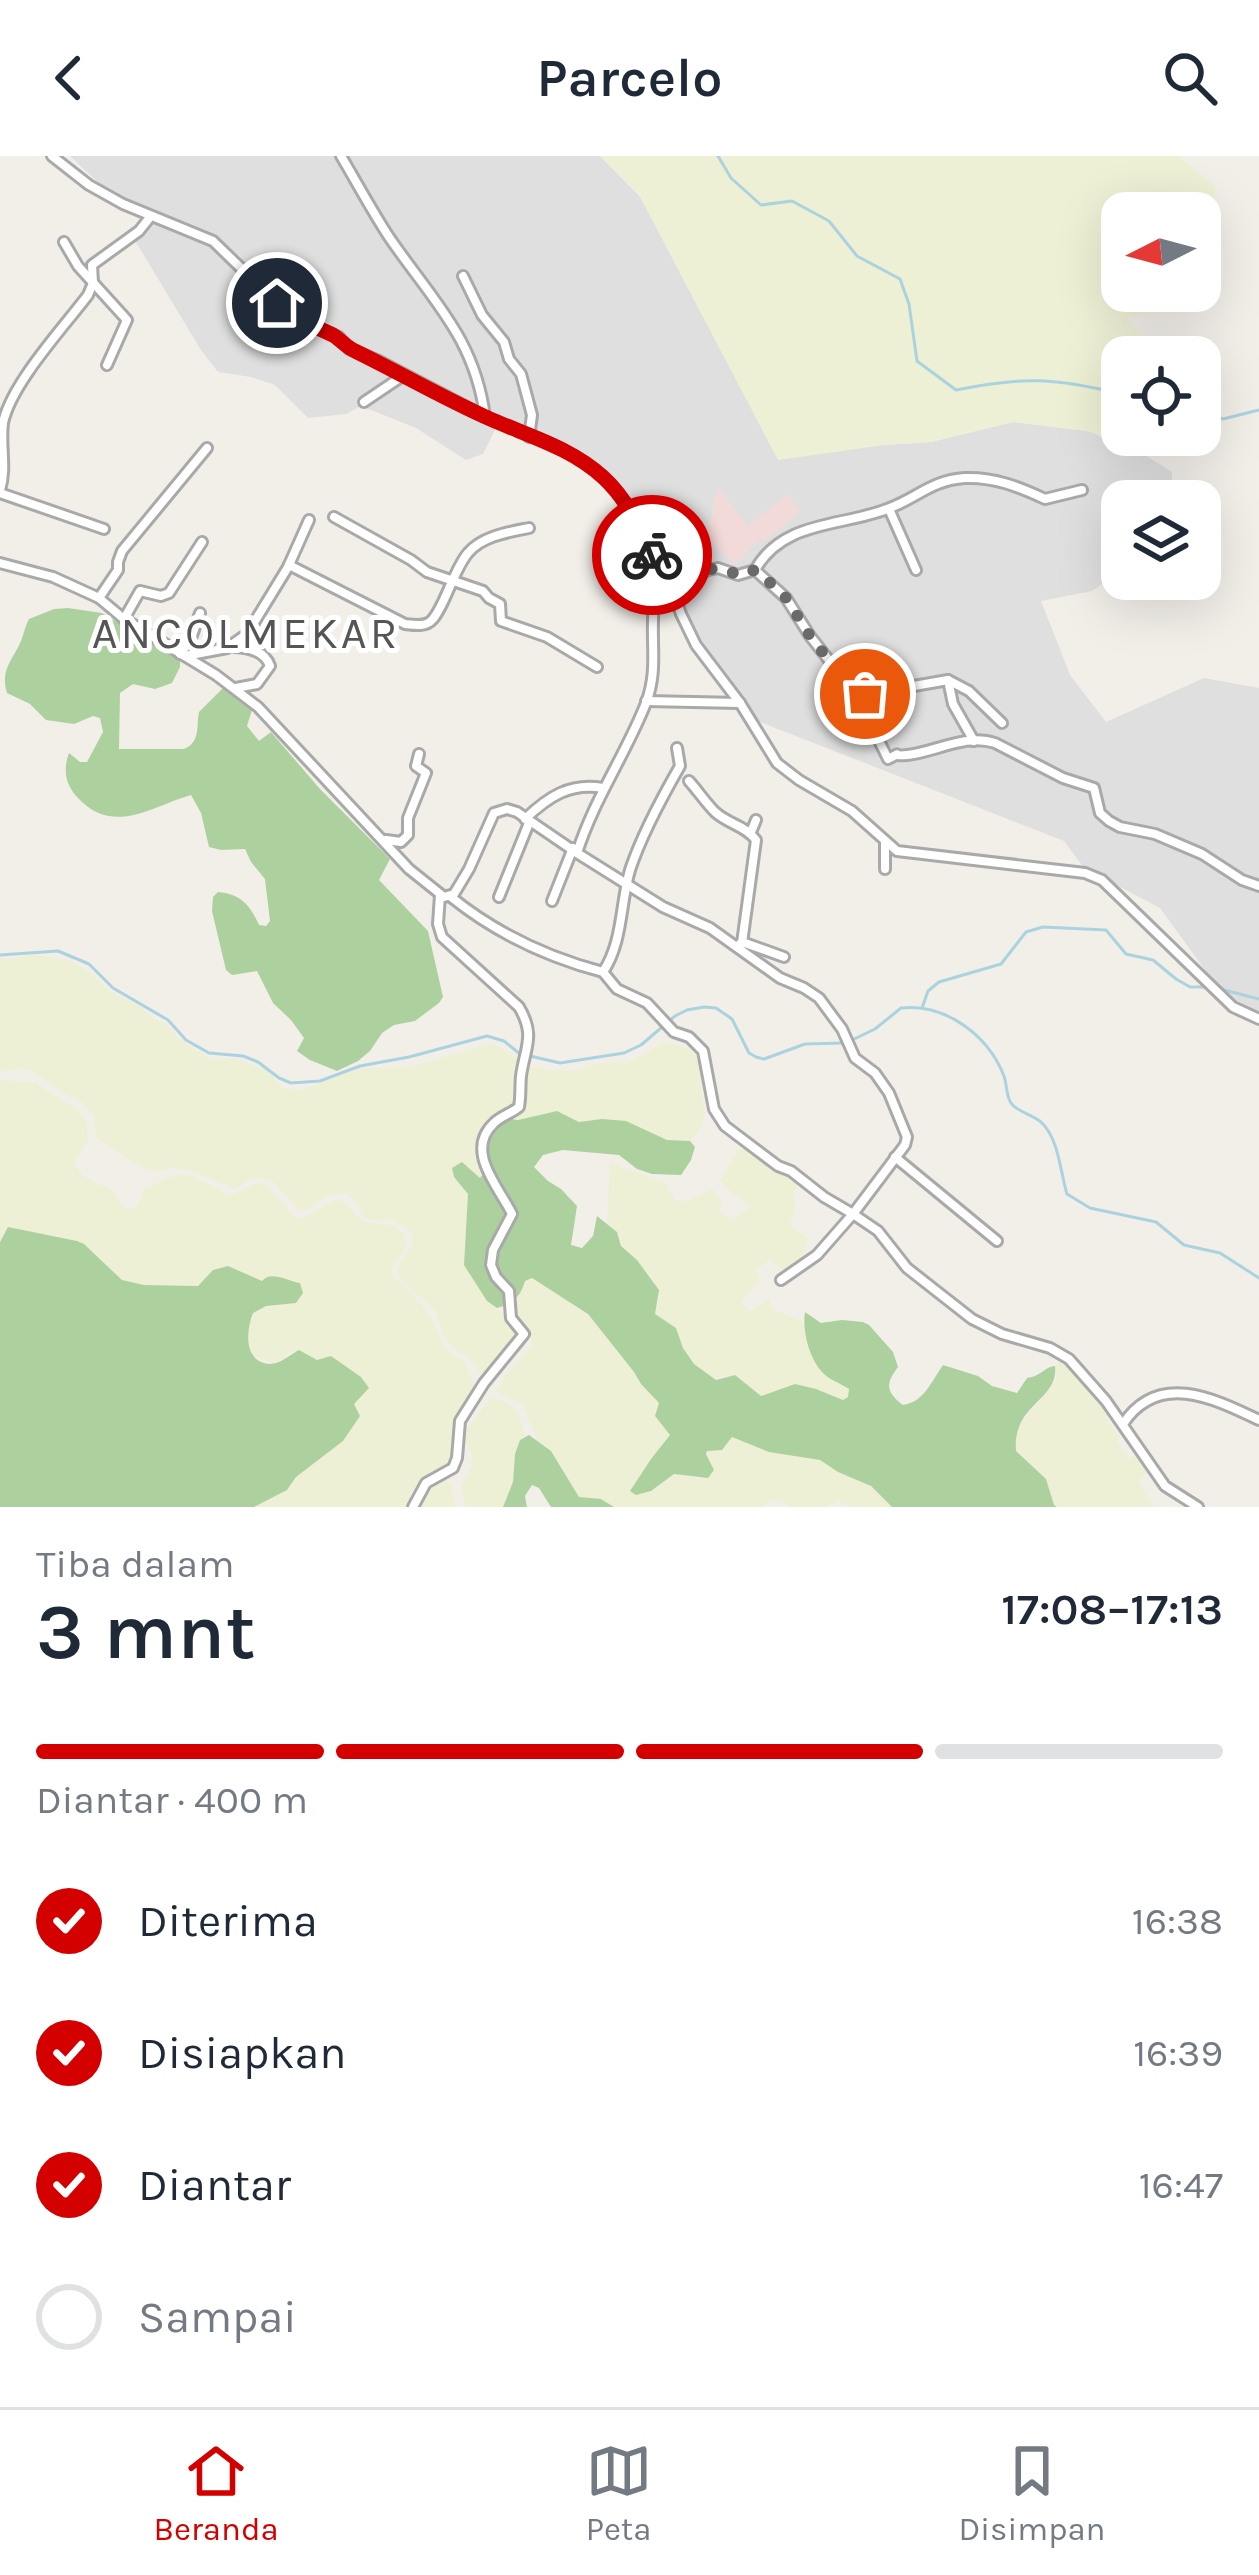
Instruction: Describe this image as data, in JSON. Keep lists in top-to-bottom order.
{
  "districts": ["ANCOLMEKAR"],
  "north": "left",
  "page": {
    "header": "Parcelo",
    "heading": ["3 mnt", "Tiba dalam", "17:08–17:13"],
    "bar": "Diantar · 400 m",
    "list": [
      ["Diterima", "16:38"],
      ["Disiapkan", "16:39"],
      ["Diantar", "16:47"],
      "Sampai"
    ],
    "tabs": ["Beranda", "Peta", "Disimpan"]
  }
}
